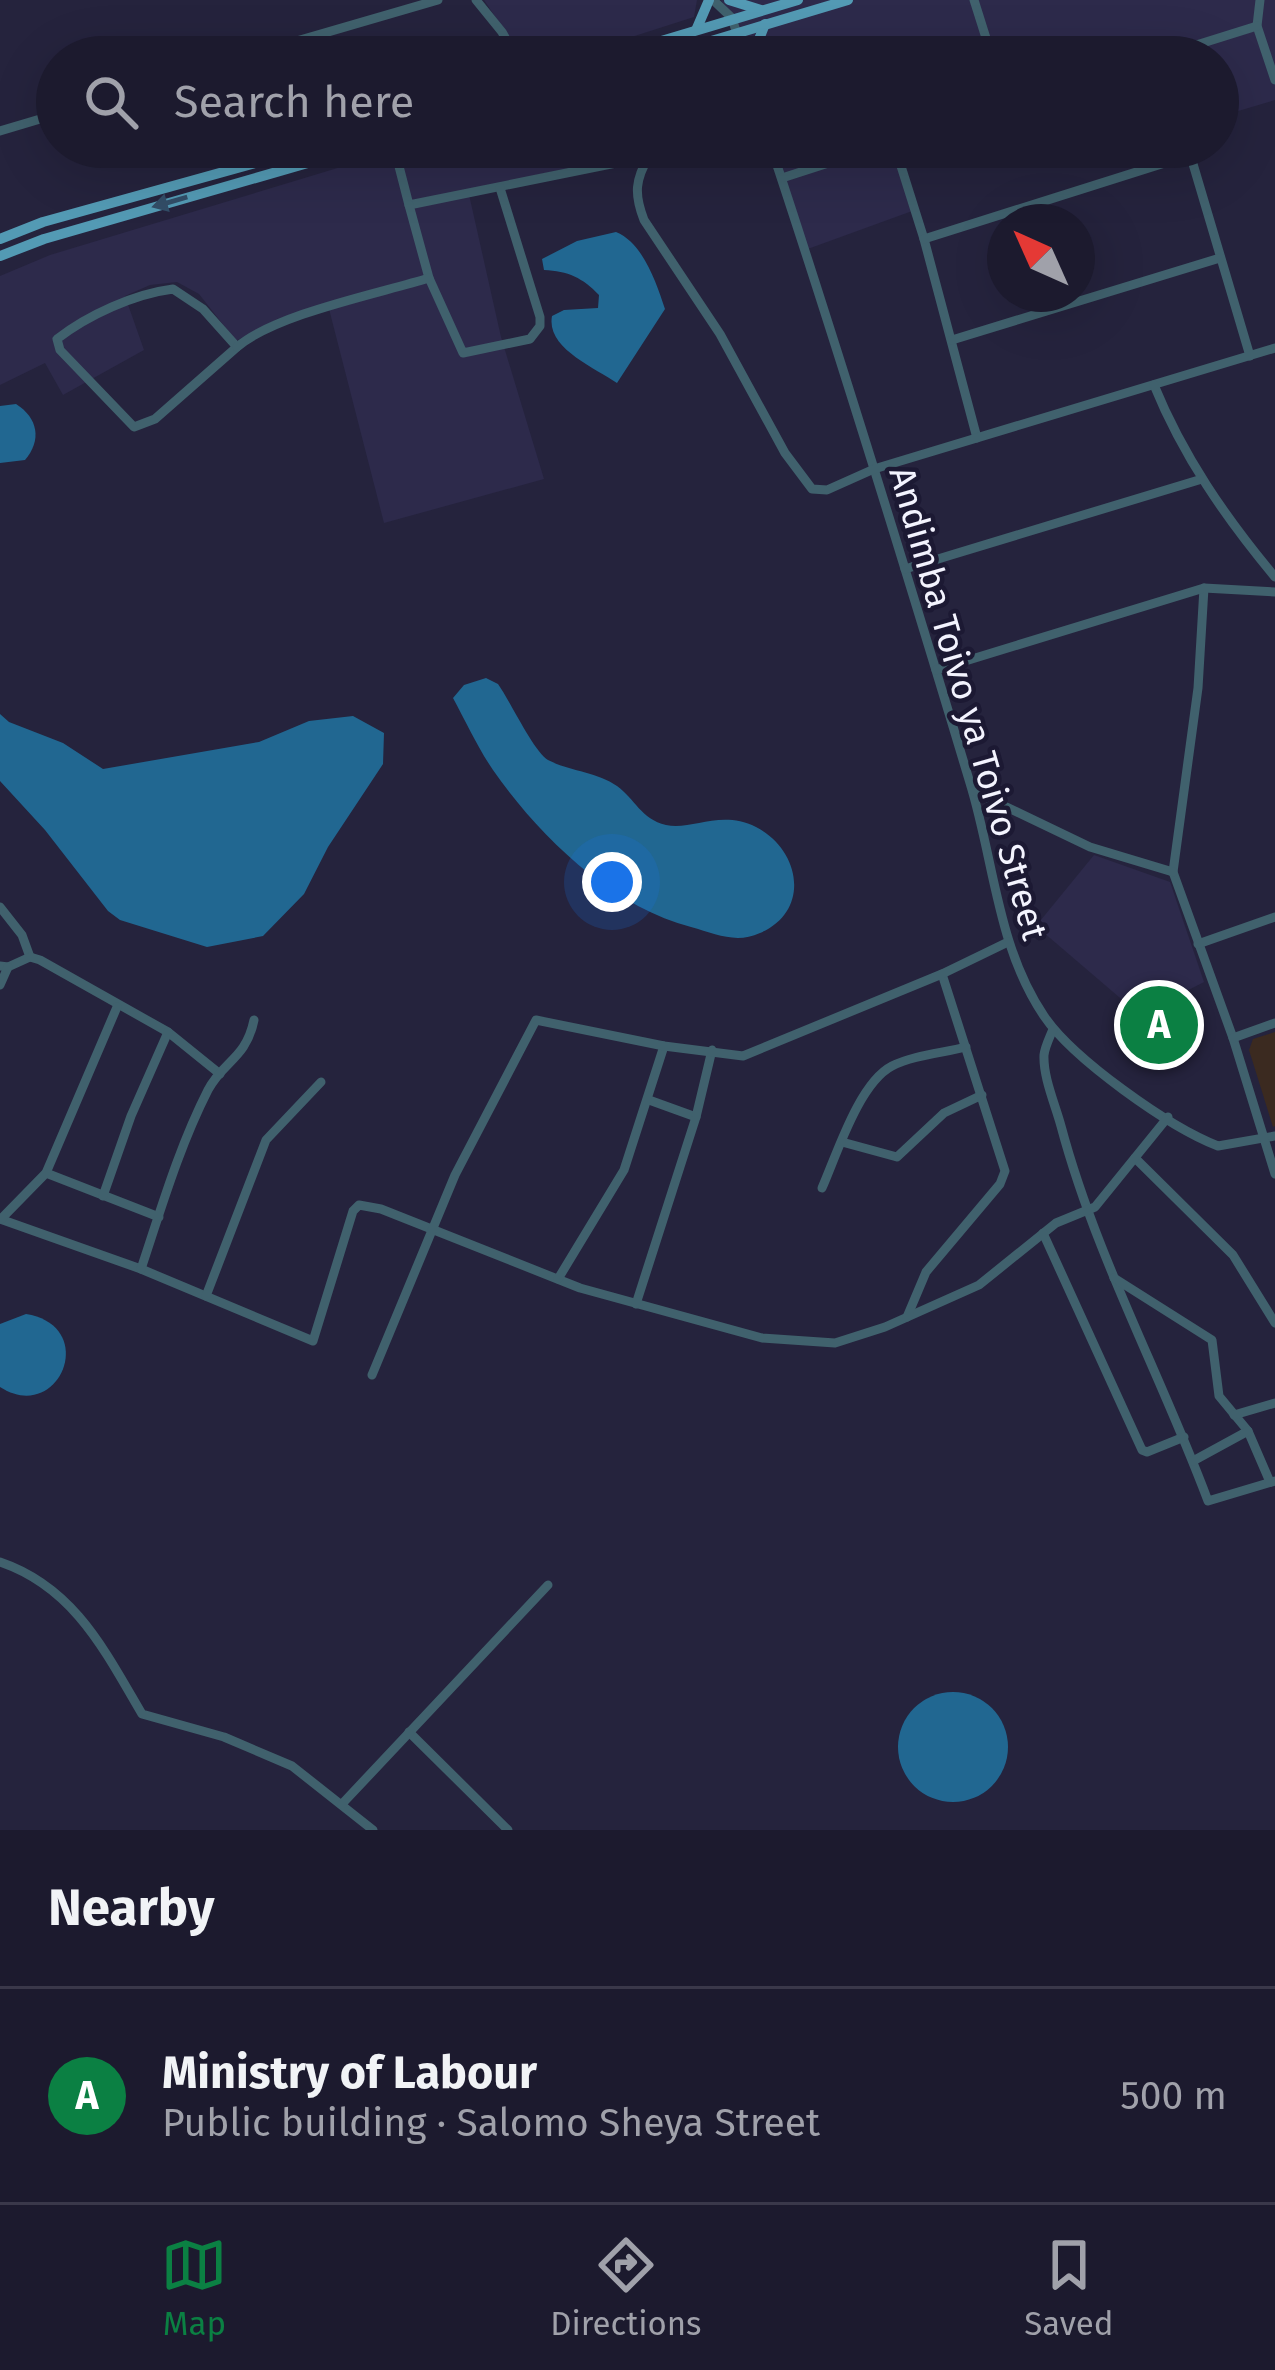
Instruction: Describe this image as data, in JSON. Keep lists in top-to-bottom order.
{
  "streets": {
    "street": ["Andimba Toivo ya Toivo Street"]
  },
  "north": "top left",
  "page": {
    "search": "Search here",
    "pins": "A",
    "heading": "Nearby",
    "list": [
      {
        "mark": "A",
        "name": "Ministry of Labour",
        "note": "Public building · Salomo Sheya Street",
        "value": "500 m"
      }
    ],
    "nav": ["Map", "Directions", "Saved"]
  }
}
